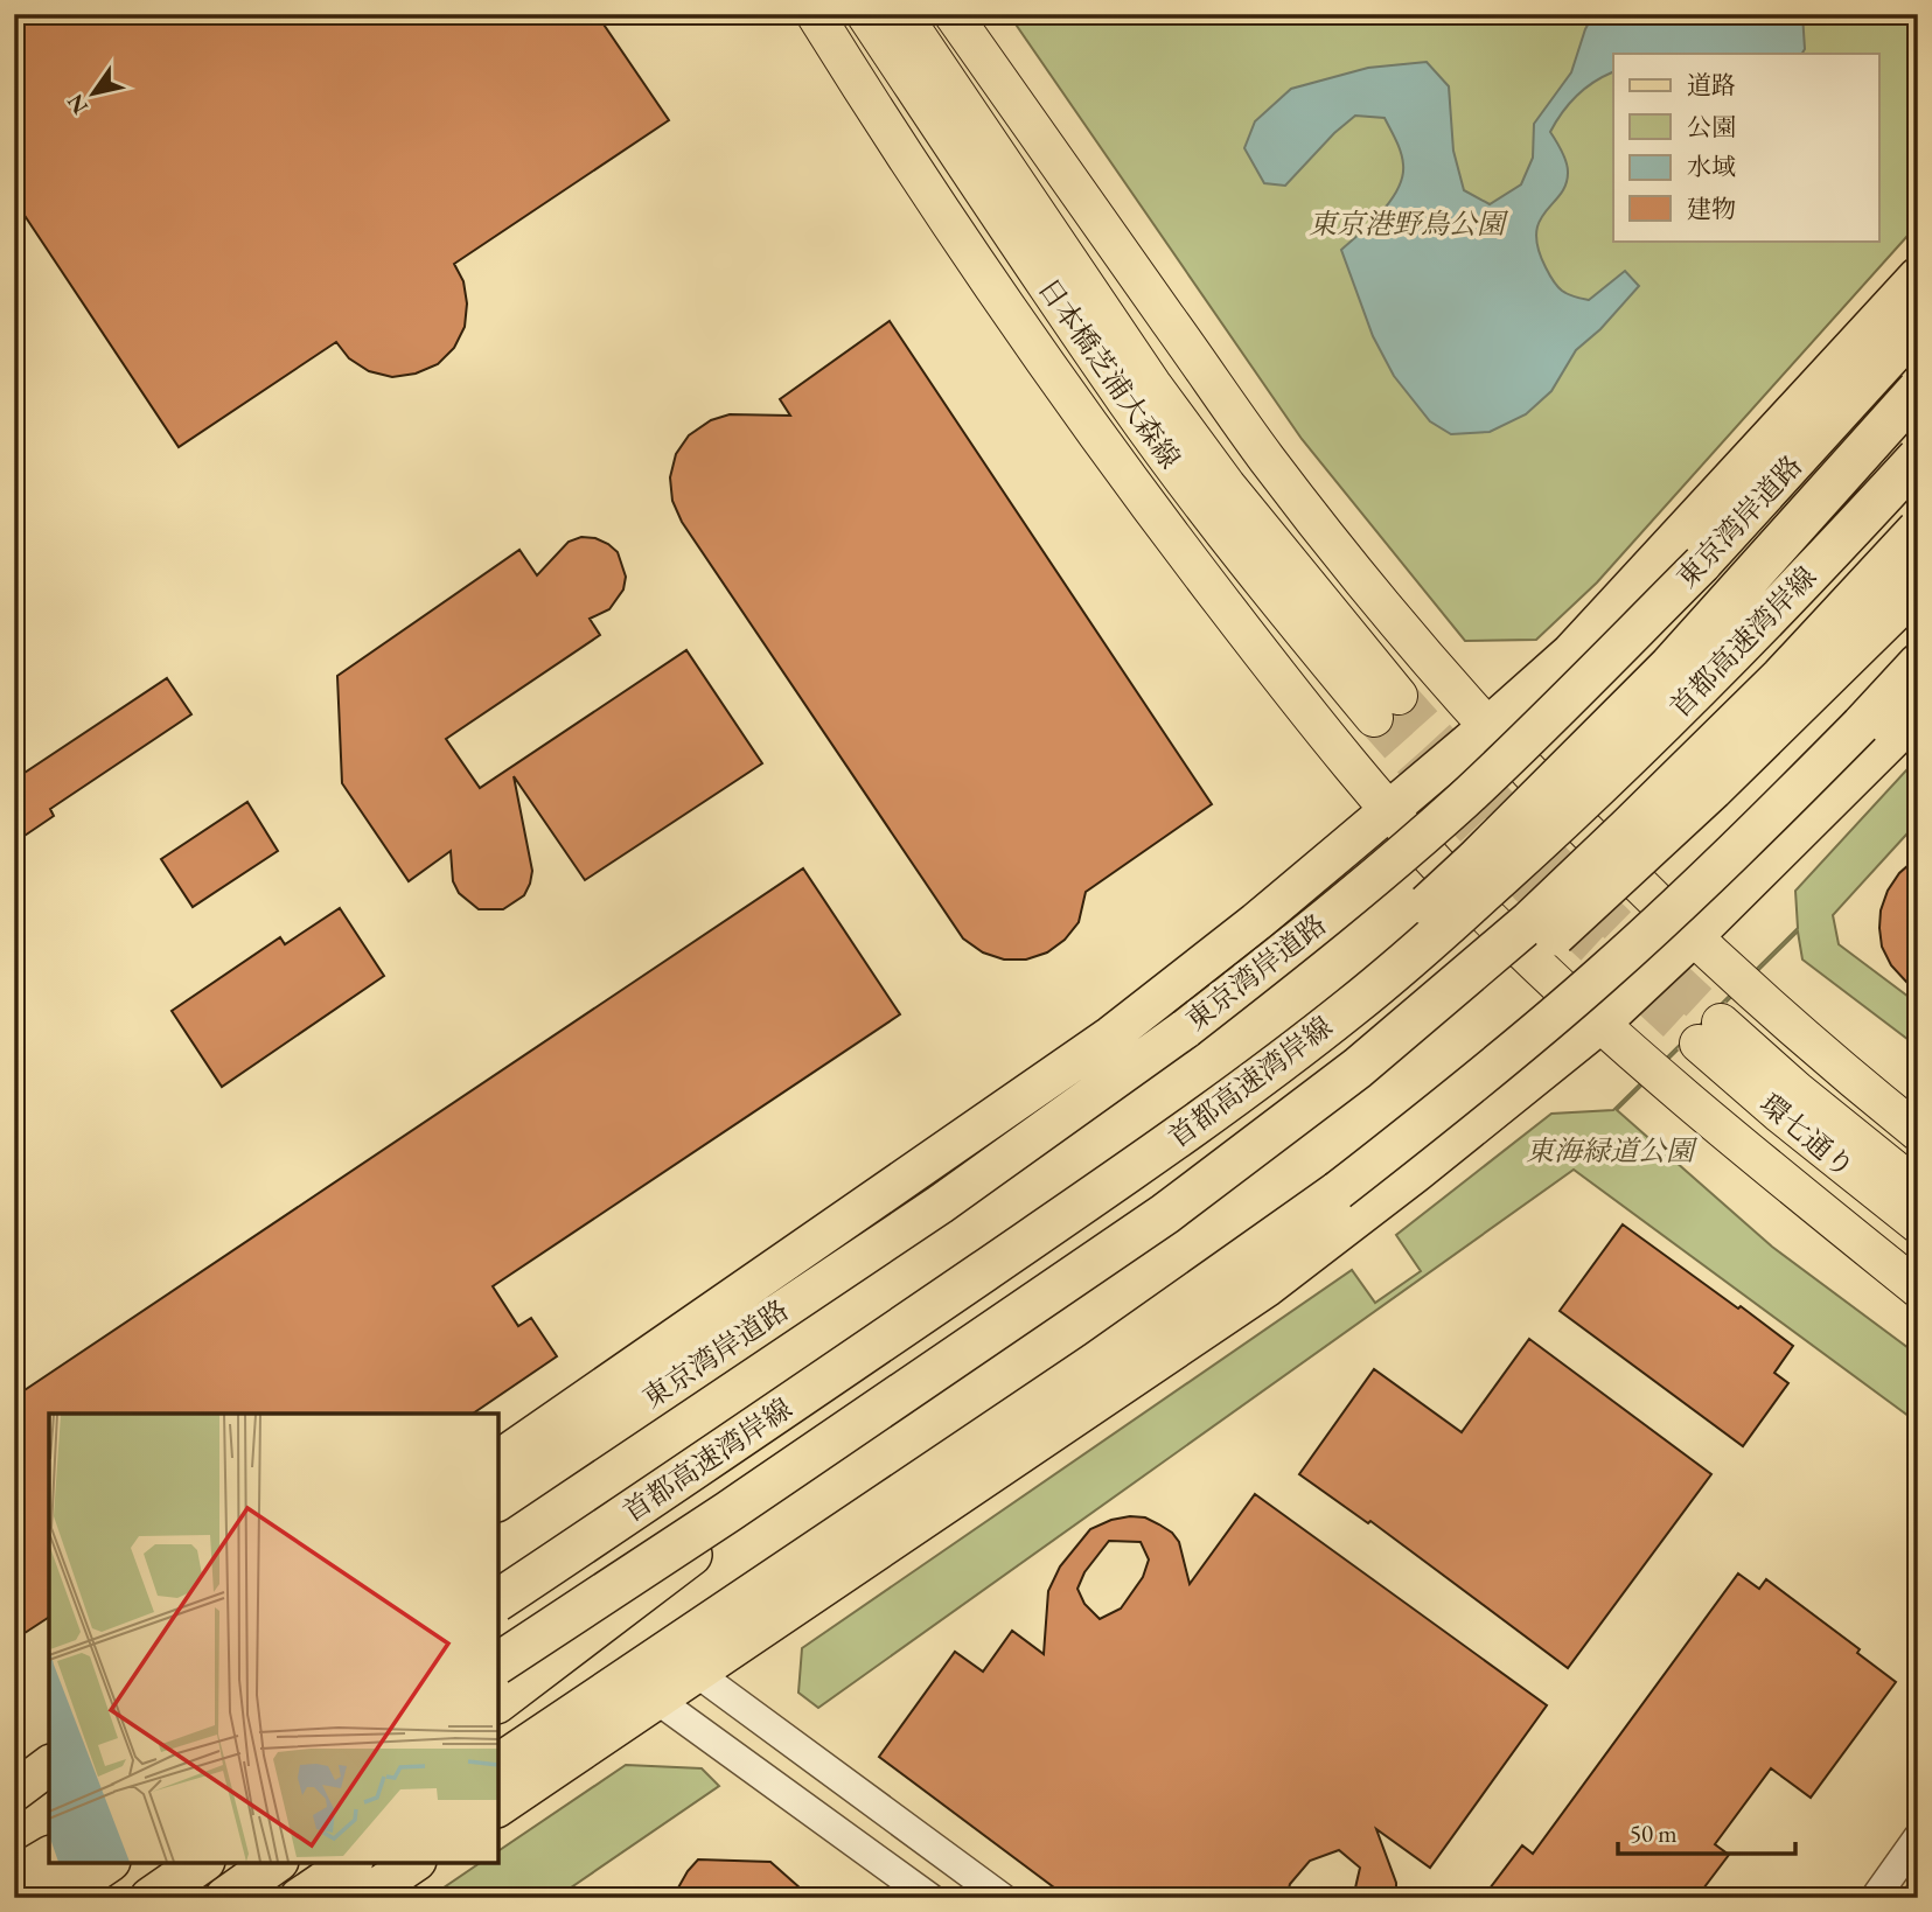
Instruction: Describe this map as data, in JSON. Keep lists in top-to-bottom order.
{
  "streets": {
    "highway": ["東京湾岸道路", "首都高速湾岸線"],
    "main road": ["日本橋芝浦大森線", "環七通り"]
  },
  "parks": ["東京港野鳥公園", "東海緑道公園"],
  "legend": [
    "道路",
    "公園",
    "水域",
    "建物"
  ],
  "scale_bar": "50 m",
  "north": "bottom left"
}
